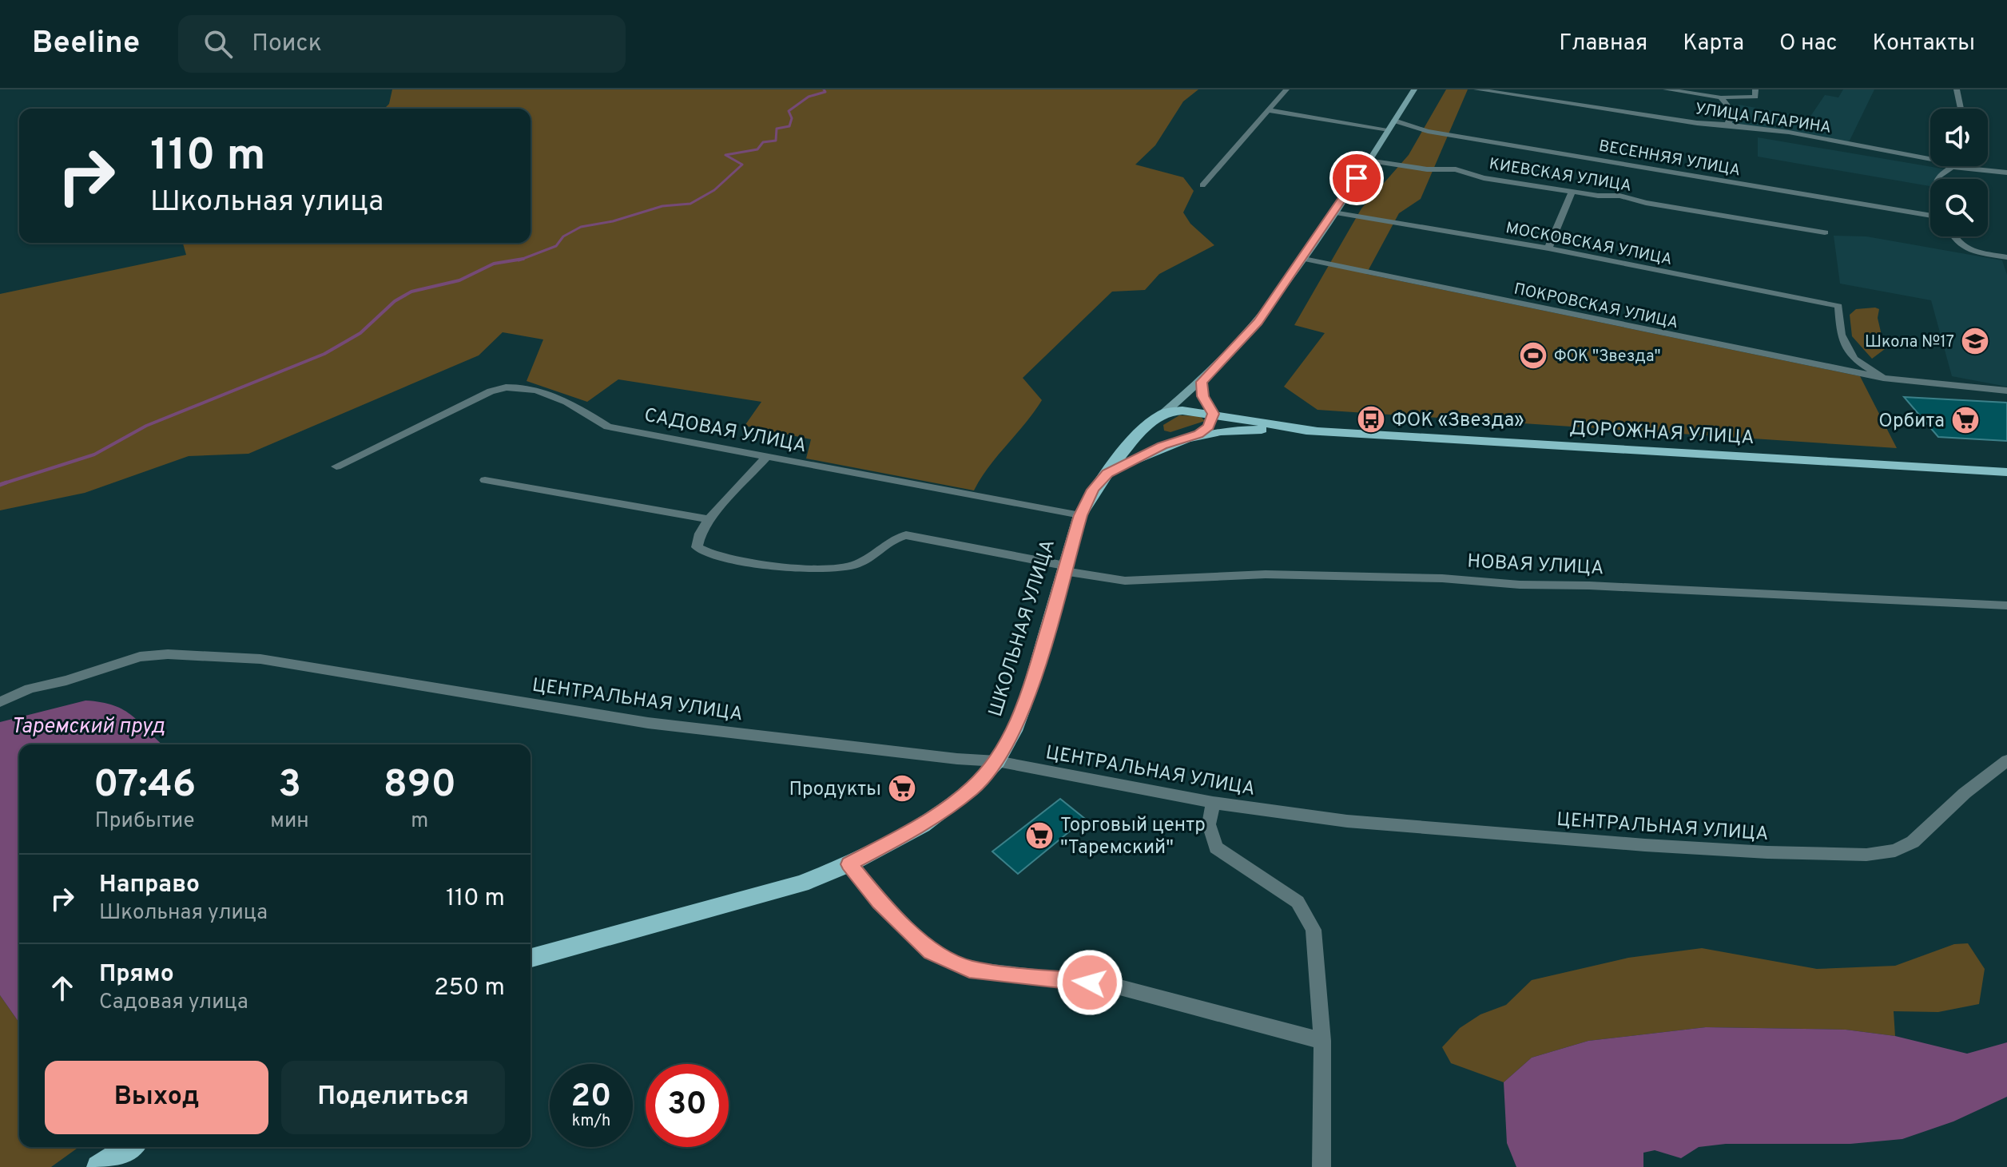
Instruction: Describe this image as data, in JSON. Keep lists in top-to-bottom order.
{
  "streets": {
    "main road": ["ДОРОЖНАЯ УЛИЦА", "ШКОЛЬНАЯ УЛИЦА"],
    "street": [
      "УЛИЦА ГАГАРИНА",
      "ВЕСЕННЯЯ УЛИЦА",
      "КИЕВСКАЯ УЛИЦА",
      "МОСКОВСКАЯ УЛИЦА",
      "ПОКРОВСКАЯ УЛИЦА",
      "САДОВАЯ УЛИЦА",
      "НОВАЯ УЛИЦА",
      "ЦЕНТРАЛЬНАЯ УЛИЦА"
    ]
  },
  "crossings": [
    ["МОСКОВСКАЯ УЛИЦА", "ПОКРОВСКАЯ УЛИЦА"],
    ["САДОВАЯ УЛИЦА", "ШКОЛЬНАЯ УЛИЦА"],
    ["НОВАЯ УЛИЦА", "ШКОЛЬНАЯ УЛИЦА"],
    ["ШКОЛЬНАЯ УЛИЦА", "ЦЕНТРАЛЬНАЯ УЛИЦА"]
  ],
  "water": ["Таремский пруд"],
  "places": {
    "school or university": ["Школа №17"],
    "sports": ["ФОК \"Звезда\""],
    "bus stop": ["ФОК «Звезда»"],
    "supermarket": ["Орбита", "Продукты", "Торговый центр \"Таремский\""]
  },
  "page": {
    "header": "Beeline",
    "search": "Поиск",
    "nav": [
      "Главная",
      "Карта",
      "О нас",
      "Контакты"
    ],
    "turn": ["110 m", "Школьная улица"],
    "eta": [
      "07:46",
      "Прибытие",
      "3",
      "мин",
      "890",
      "m"
    ],
    "list": [
      {
        "name": "Направо",
        "note": "Школьная улица",
        "value": "110 m"
      },
      {
        "name": "Прямо",
        "note": "Садовая улица",
        "value": "250 m"
      }
    ],
    "buttons": ["Выход", "Поделиться"],
    "speed": "20 km/h",
    "limit": "30"
  }
}
